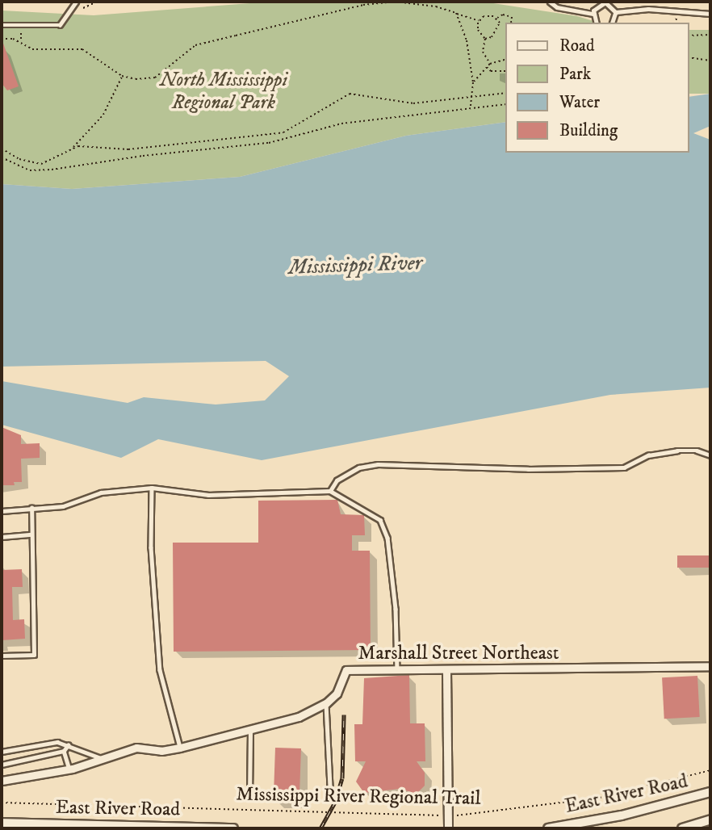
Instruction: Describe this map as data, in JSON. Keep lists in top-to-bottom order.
{
  "streets": {
    "street": ["Marshall Street Northeast", "East River Road"],
    "path": ["Mississippi River Regional Trail"]
  },
  "water": ["Mississippi River"],
  "parks": ["North Mississippi Regional Park"],
  "legend": [
    "Road",
    "Park",
    "Water",
    "Building"
  ]
}
